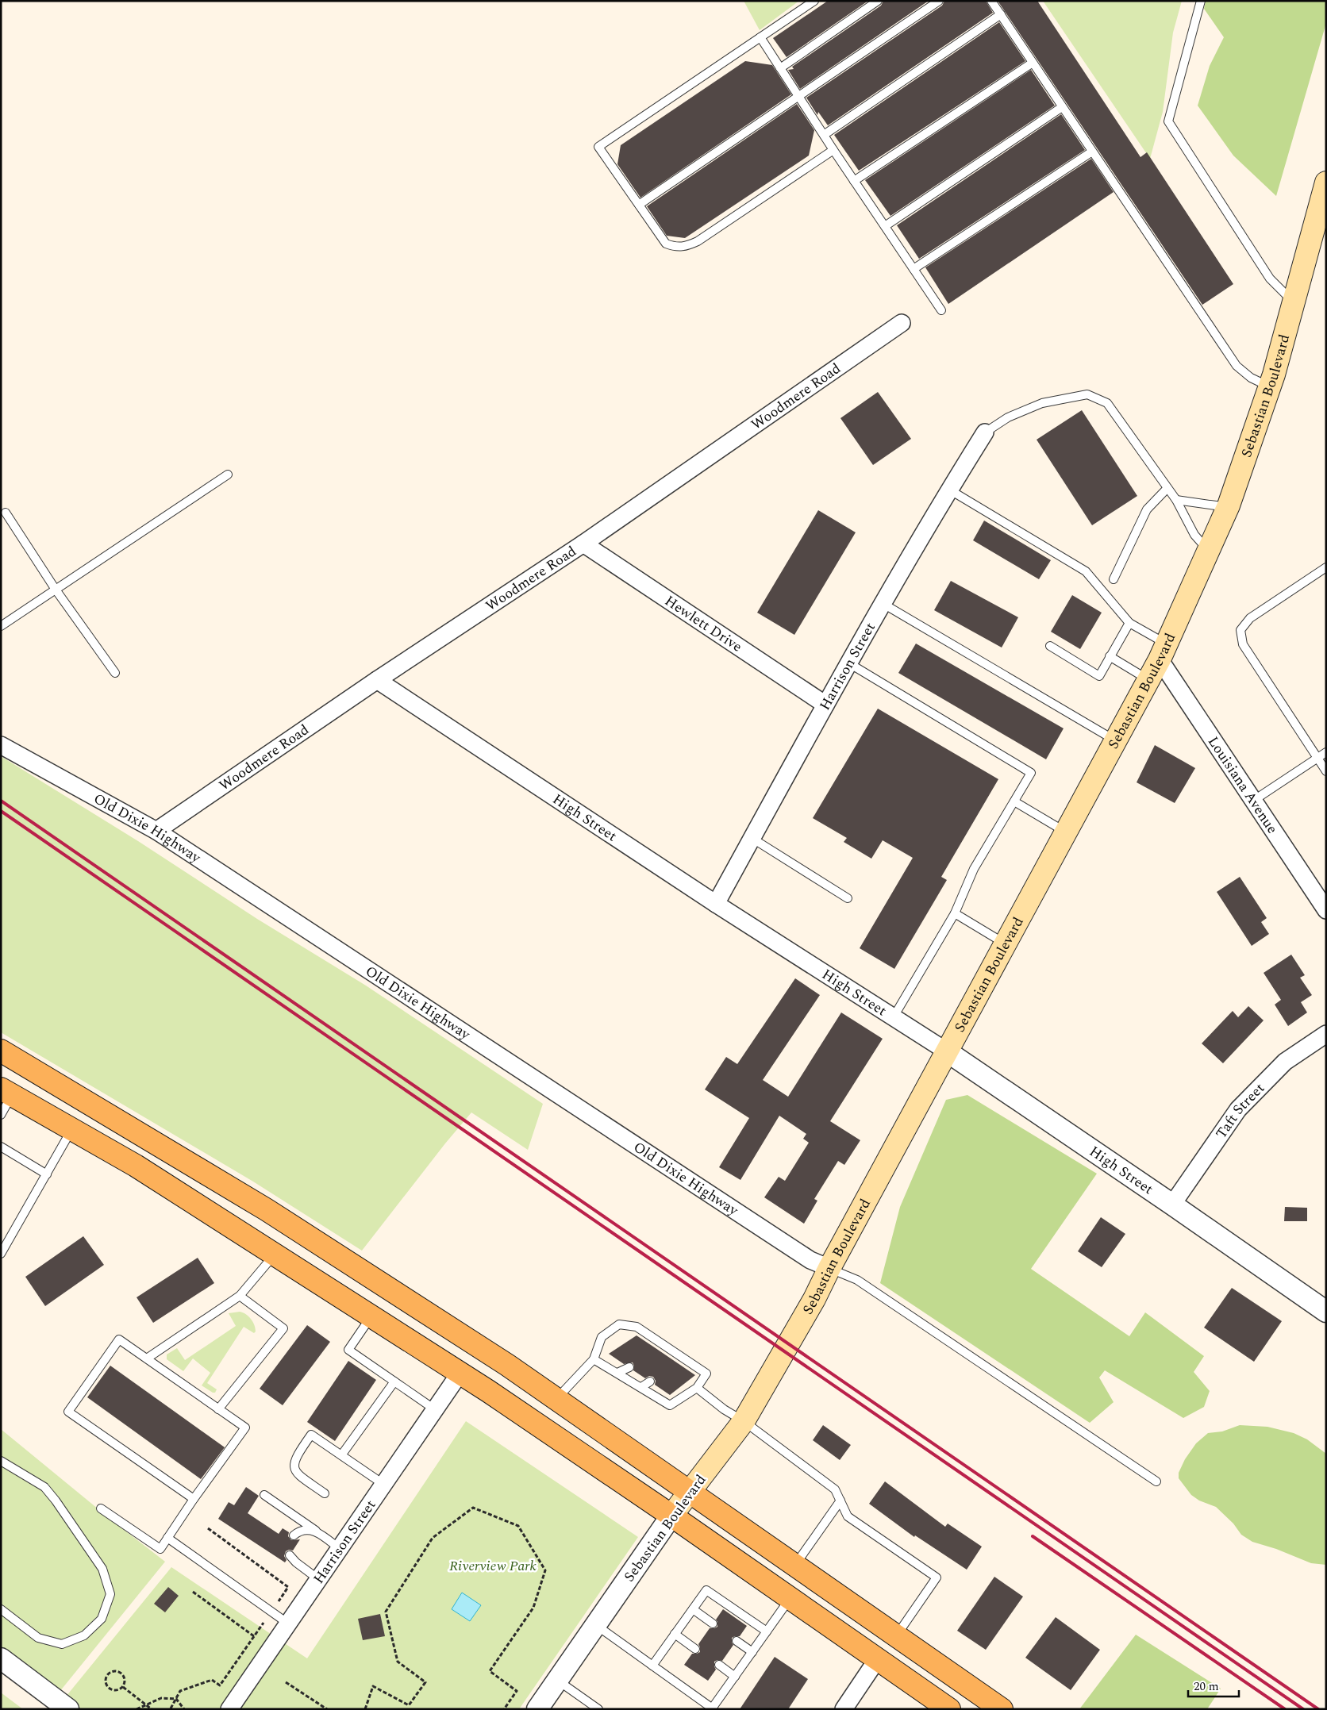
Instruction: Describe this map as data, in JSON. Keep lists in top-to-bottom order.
{
  "streets": {
    "main road": ["Sebastian Boulevard"],
    "street": [
      "Woodmere Road",
      "Hewlett Drive",
      "Harrison Street",
      "Louisiana Avenue",
      "High Street",
      "Old Dixie Highway",
      "Taft Street"
    ]
  },
  "crossings": [
    ["Sebastian Boulevard", "Louisiana Avenue"],
    ["Sebastian Boulevard", "High Street"],
    ["Sebastian Boulevard", "Old Dixie Highway"],
    ["Woodmere Road", "Hewlett Drive"],
    ["Woodmere Road", "High Street"],
    ["Woodmere Road", "Old Dixie Highway"],
    ["Hewlett Drive", "Harrison Street"],
    ["Harrison Street", "High Street"],
    ["High Street", "Taft Street"]
  ],
  "parks": ["Riverview Park"],
  "scale_bar": "20 m"
}
